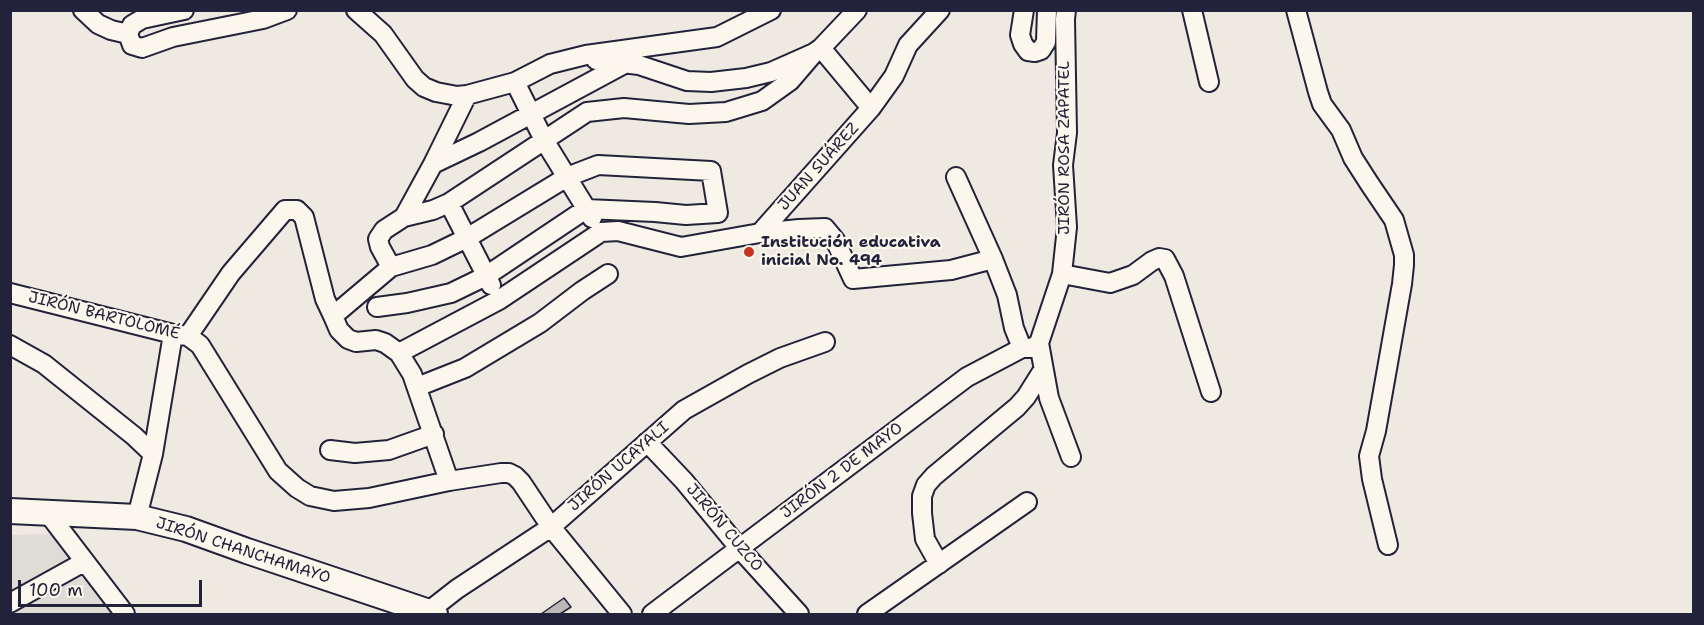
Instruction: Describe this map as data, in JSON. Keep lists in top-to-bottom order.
{
  "streets": {
    "main road": ["JIRÓN CHANCHAMAYO"],
    "street": [
      "JIRÓN ROSA ZAPATEL",
      "JUAN SUÁREZ",
      "JIRÓN BARTOLOMÉ",
      "JIRÓN UCAYALI",
      "JIRÓN 2 DE MAYO",
      "JIRÓN CUZCO"
    ]
  },
  "crossings": [
    ["JIRÓN ROSA ZAPATEL", "JIRÓN 2 DE MAYO"],
    ["JIRÓN BARTOLOMÉ", "JIRÓN UCAYALI"],
    ["JIRÓN UCAYALI", "JIRÓN CUZCO"],
    ["JIRÓN UCAYALI", "JIRÓN CHANCHAMAYO"],
    ["JIRÓN 2 DE MAYO", "JIRÓN CUZCO"]
  ],
  "places": ["Institución educativa inicial No. 494"],
  "scale_bar": "100 m"
}
